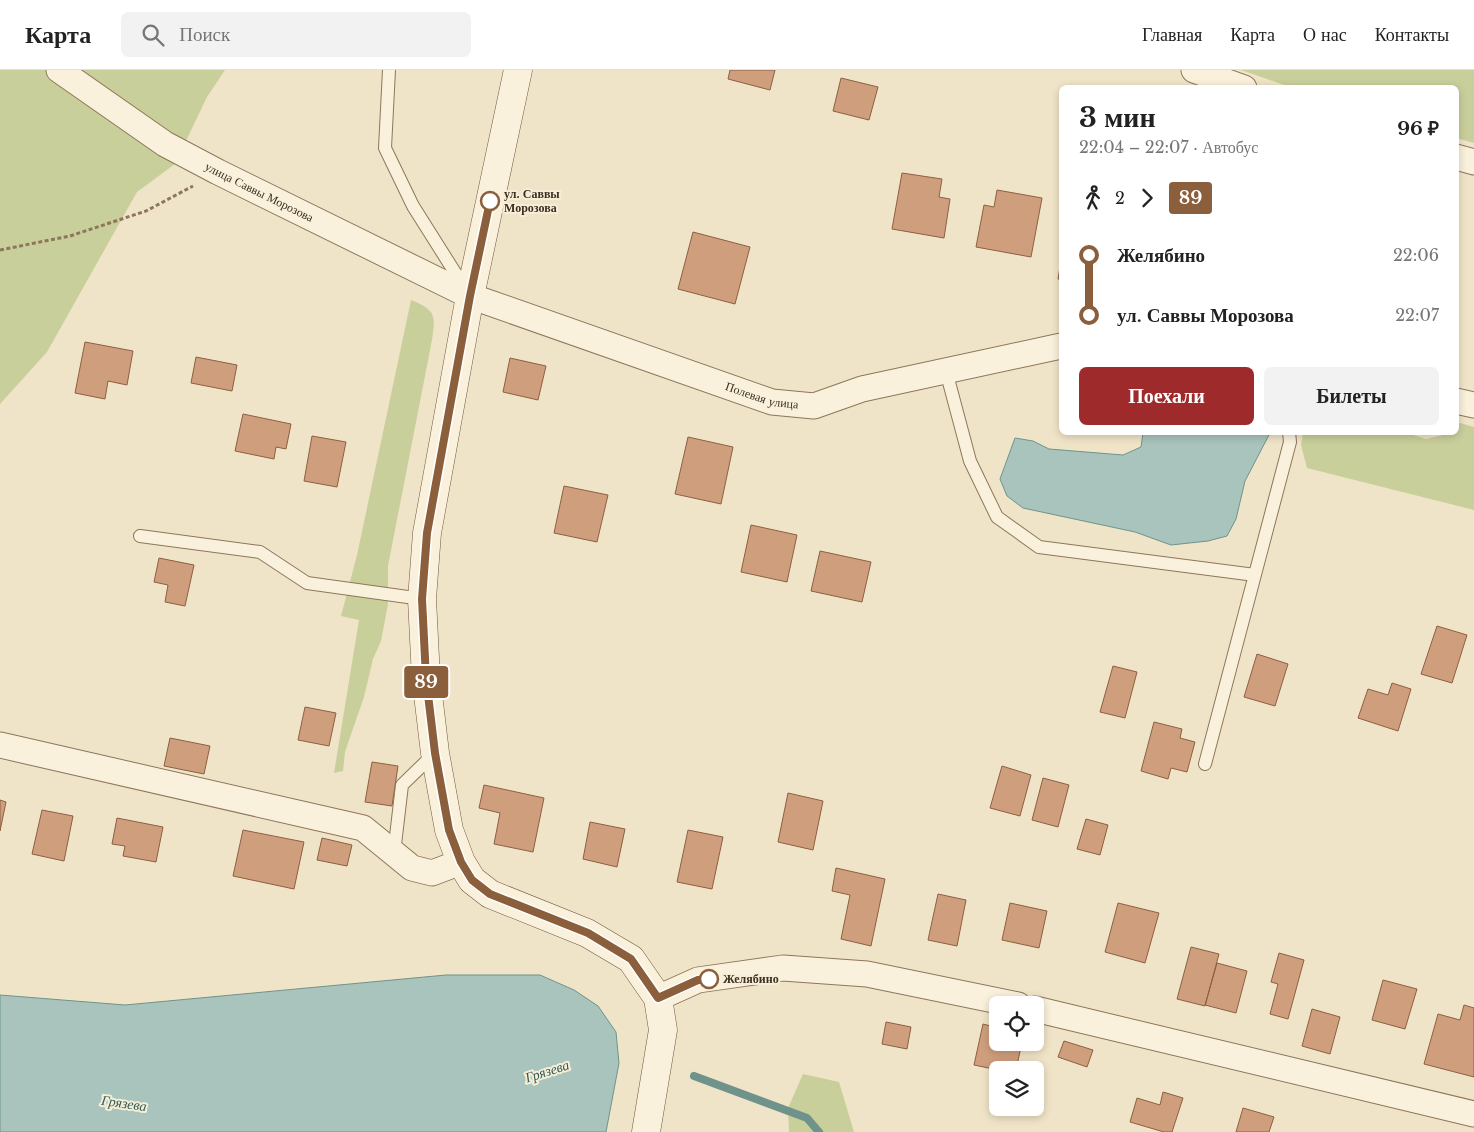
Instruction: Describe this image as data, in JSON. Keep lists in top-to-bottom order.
{
  "streets": {
    "street": ["улица Саввы Морозова", "Полевая улица"]
  },
  "crossings": [
    ["улица Саввы Морозова", "Полевая улица"]
  ],
  "water": ["Грязева"],
  "places": ["ул. Саввы Морозова", "Желябино"],
  "lines": ["bus line 89"],
  "page": {
    "header": "Карта",
    "search": "Поиск",
    "nav": [
      "Главная",
      "Карта",
      "О нас",
      "Контакты"
    ],
    "on_map": "89",
    "heading": ["3 мин", "22:04 – 22:07 · Автобус", "96 ₽"],
    "legs": ["2", "89"],
    "list": [
      {
        "name": "Желябино",
        "value": "22:06"
      },
      {
        "name": "ул. Саввы Морозова",
        "value": "22:07"
      }
    ],
    "buttons": ["Поехали", "Билеты"]
  }
}
